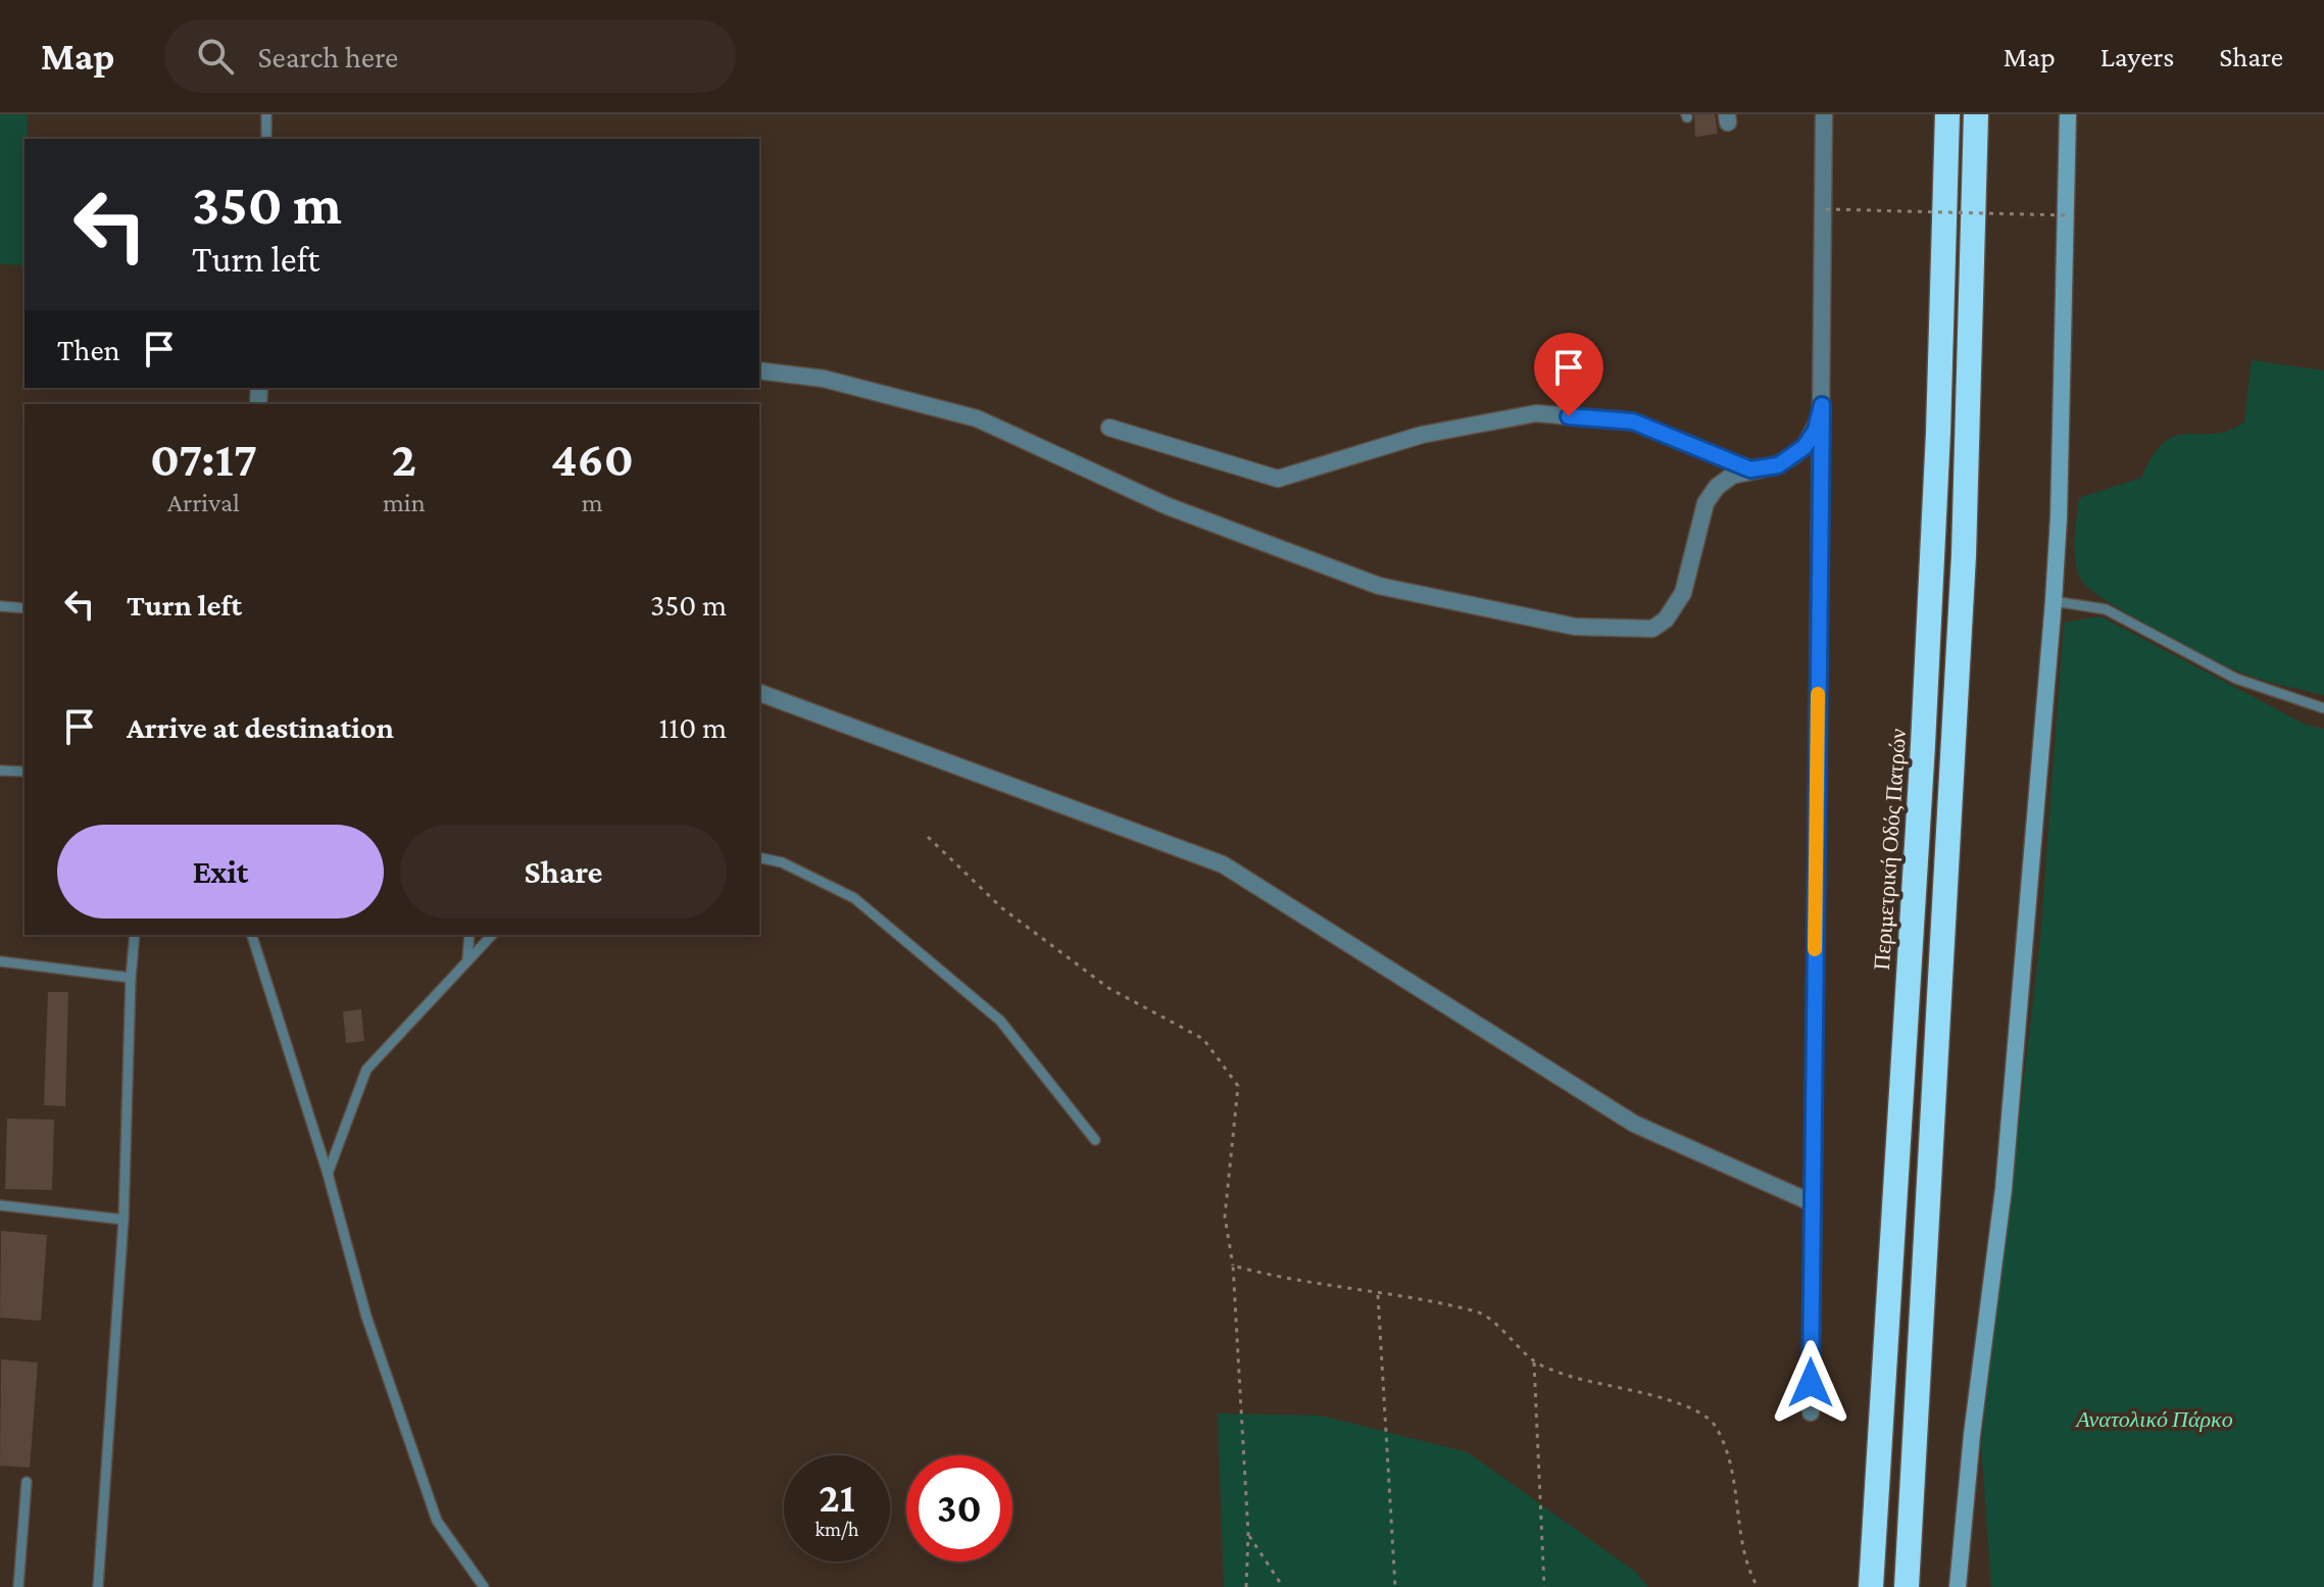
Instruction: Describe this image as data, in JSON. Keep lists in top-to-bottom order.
{
  "streets": {
    "highway": ["Περιμετρική Οδός Πατρών"]
  },
  "parks": ["Ανατολικό Πάρκο"],
  "page": {
    "header": "Map",
    "search": "Search here",
    "nav": ["Map", "Layers", "Share"],
    "turn": ["350 m", "Turn left"],
    "then": "Then",
    "eta": [
      "07:17",
      "Arrival",
      "2",
      "min",
      "460",
      "m"
    ],
    "list": [
      {
        "name": "Turn left",
        "value": "350 m"
      },
      {
        "name": "Arrive at destination",
        "value": "110 m"
      }
    ],
    "buttons": ["Exit", "Share"],
    "speed": "21 km/h",
    "limit": "30"
  }
}
